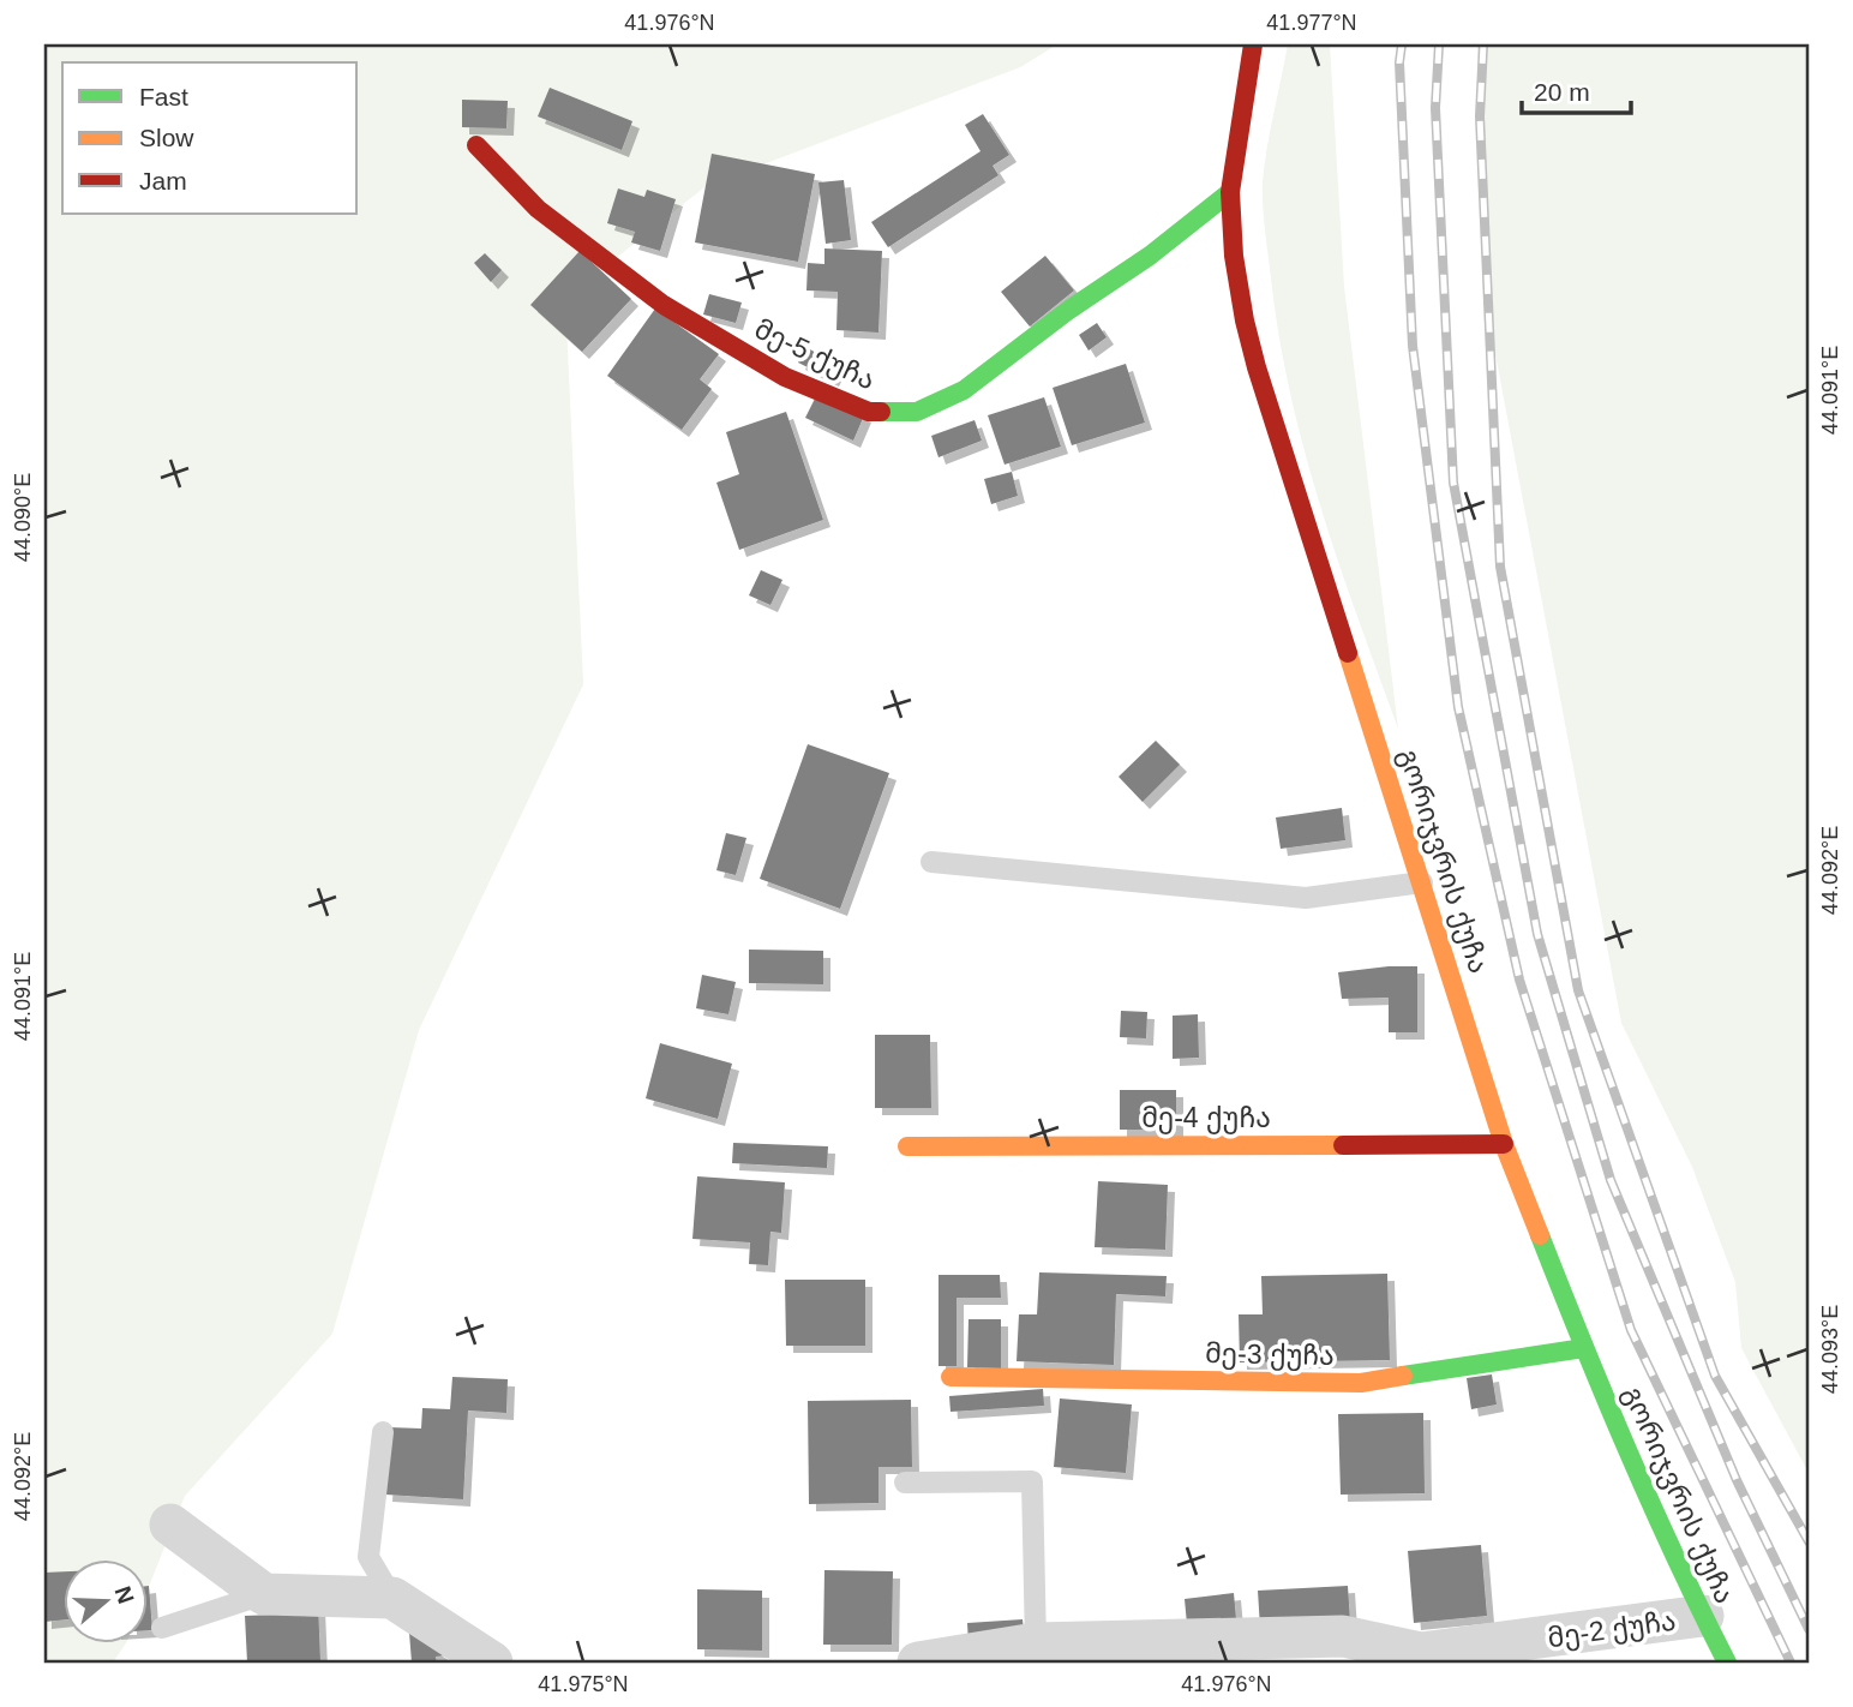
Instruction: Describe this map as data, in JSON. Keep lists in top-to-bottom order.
{
  "streets": {
    "street": [
      "მე-5 ქუჩა",
      "გორიჯვრის ქუჩა",
      "მე-4 ქუჩა",
      "მე-3 ქუჩა",
      "მე-2 ქუჩა"
    ]
  },
  "crossings": [
    ["მე-5 ქუჩა", "გორიჯვრის ქუჩა"],
    ["გორიჯვრის ქუჩა", "მე-4 ქუჩა"],
    ["გორიჯვრის ქუჩა", "მე-3 ქუჩა"],
    ["გორიჯვრის ქუჩა", "მე-2 ქუჩა"]
  ],
  "legend": ["Fast", "Slow", "Jam"],
  "scale_bar": "20 m",
  "north": "right",
  "coordinates": [
    "41.976°N",
    "41.977°N",
    "44.091°E",
    "44.090°E",
    "44.092°E",
    "44.093°E",
    "41.975°N"
  ]
}
